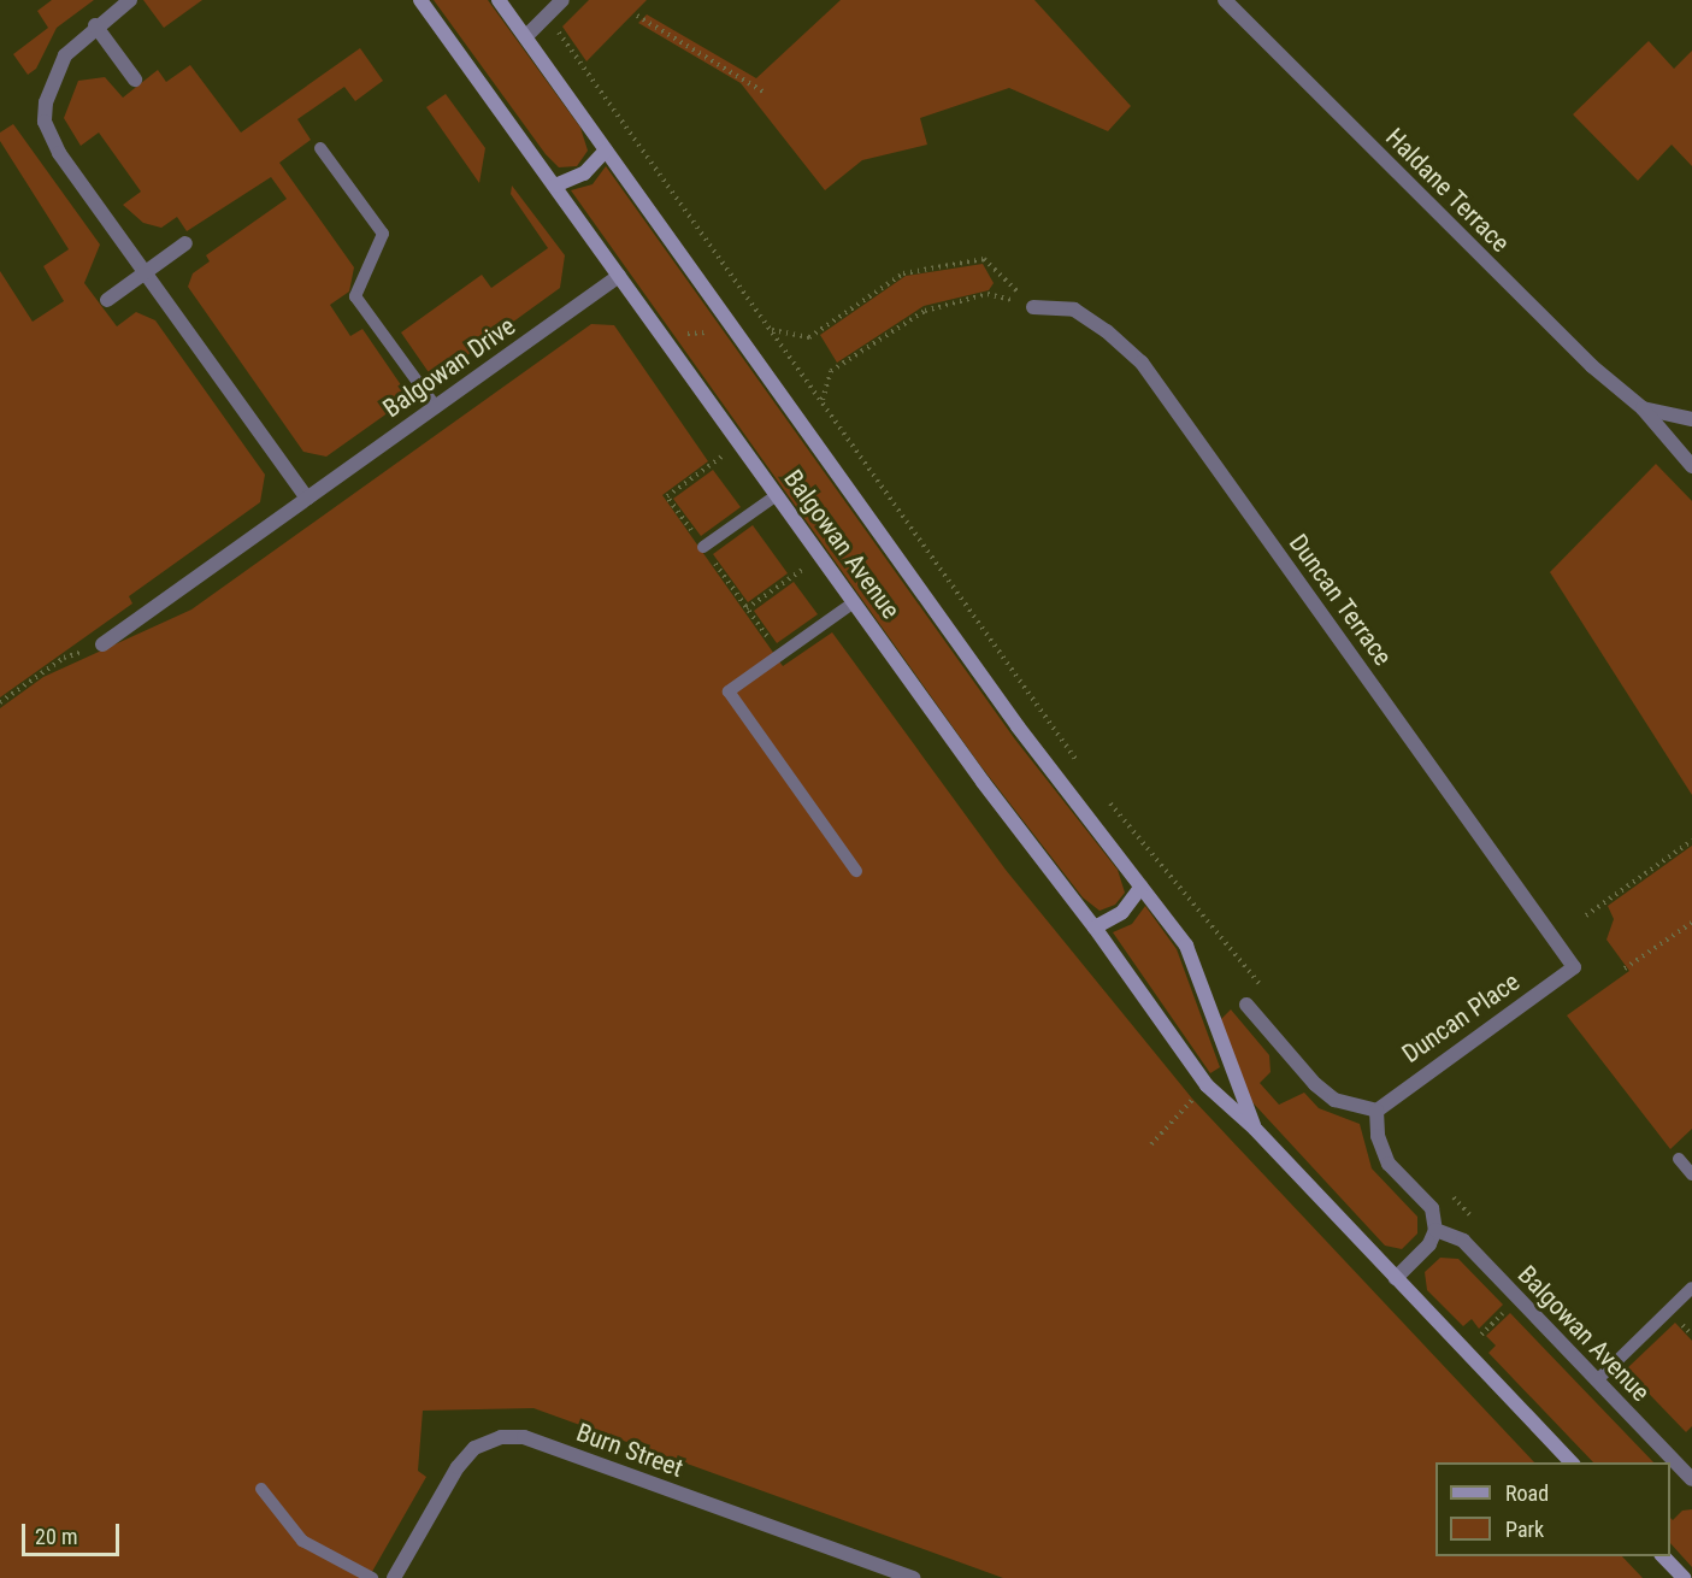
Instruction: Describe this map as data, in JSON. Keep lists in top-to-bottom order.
{
  "streets": {
    "street": [
      "Haldane Terrace",
      "Balgowan Drive",
      "Balgowan Avenue",
      "Duncan Terrace",
      "Duncan Place",
      "Burn Street"
    ]
  },
  "crossings": [
    ["Balgowan Drive", "Balgowan Avenue"],
    ["Duncan Terrace", "Duncan Place"]
  ],
  "legend": ["Road", "Park"],
  "scale_bar": "20 m"
}
